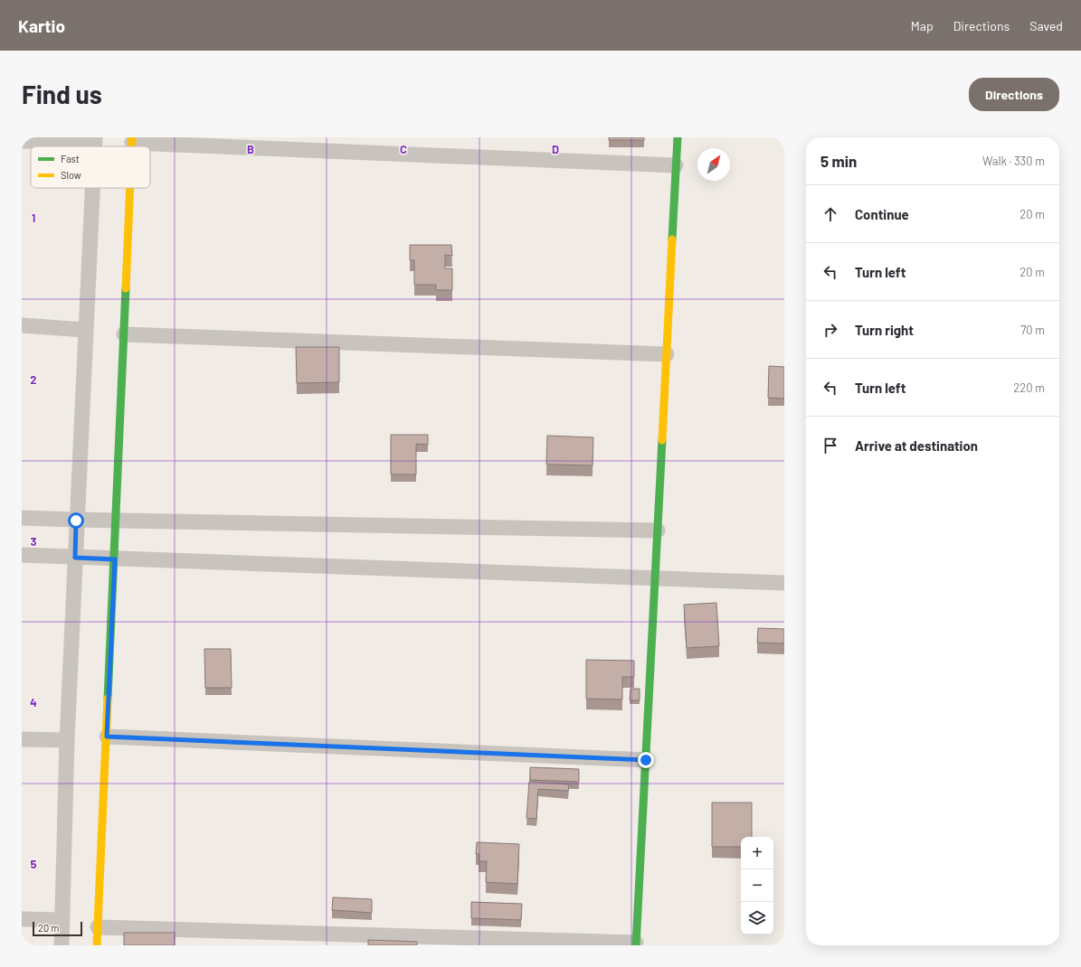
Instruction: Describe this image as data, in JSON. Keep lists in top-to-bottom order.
{
  "legend": ["Fast", "Slow"],
  "scale_bar": "20 m",
  "north": "top right",
  "page": {
    "header": "Kartio",
    "nav": ["Map", "Directions", "Saved"],
    "buttons": "Directions",
    "title": "Find us",
    "heading": ["5 min", "Walk · 330 m"],
    "list": [
      ["Continue", "20 m"],
      ["Turn left", "20 m"],
      ["Turn right", "70 m"],
      ["Turn left", "220 m"],
      "Arrive at destination"
    ],
    "map_buttons": ["+", "−"],
    "scale": "20 m"
  },
  "grid": {
    "columns": ["B", "C", "D"],
    "rows": [
      "1",
      "2",
      "3",
      "4",
      "5"
    ]
  }
}
